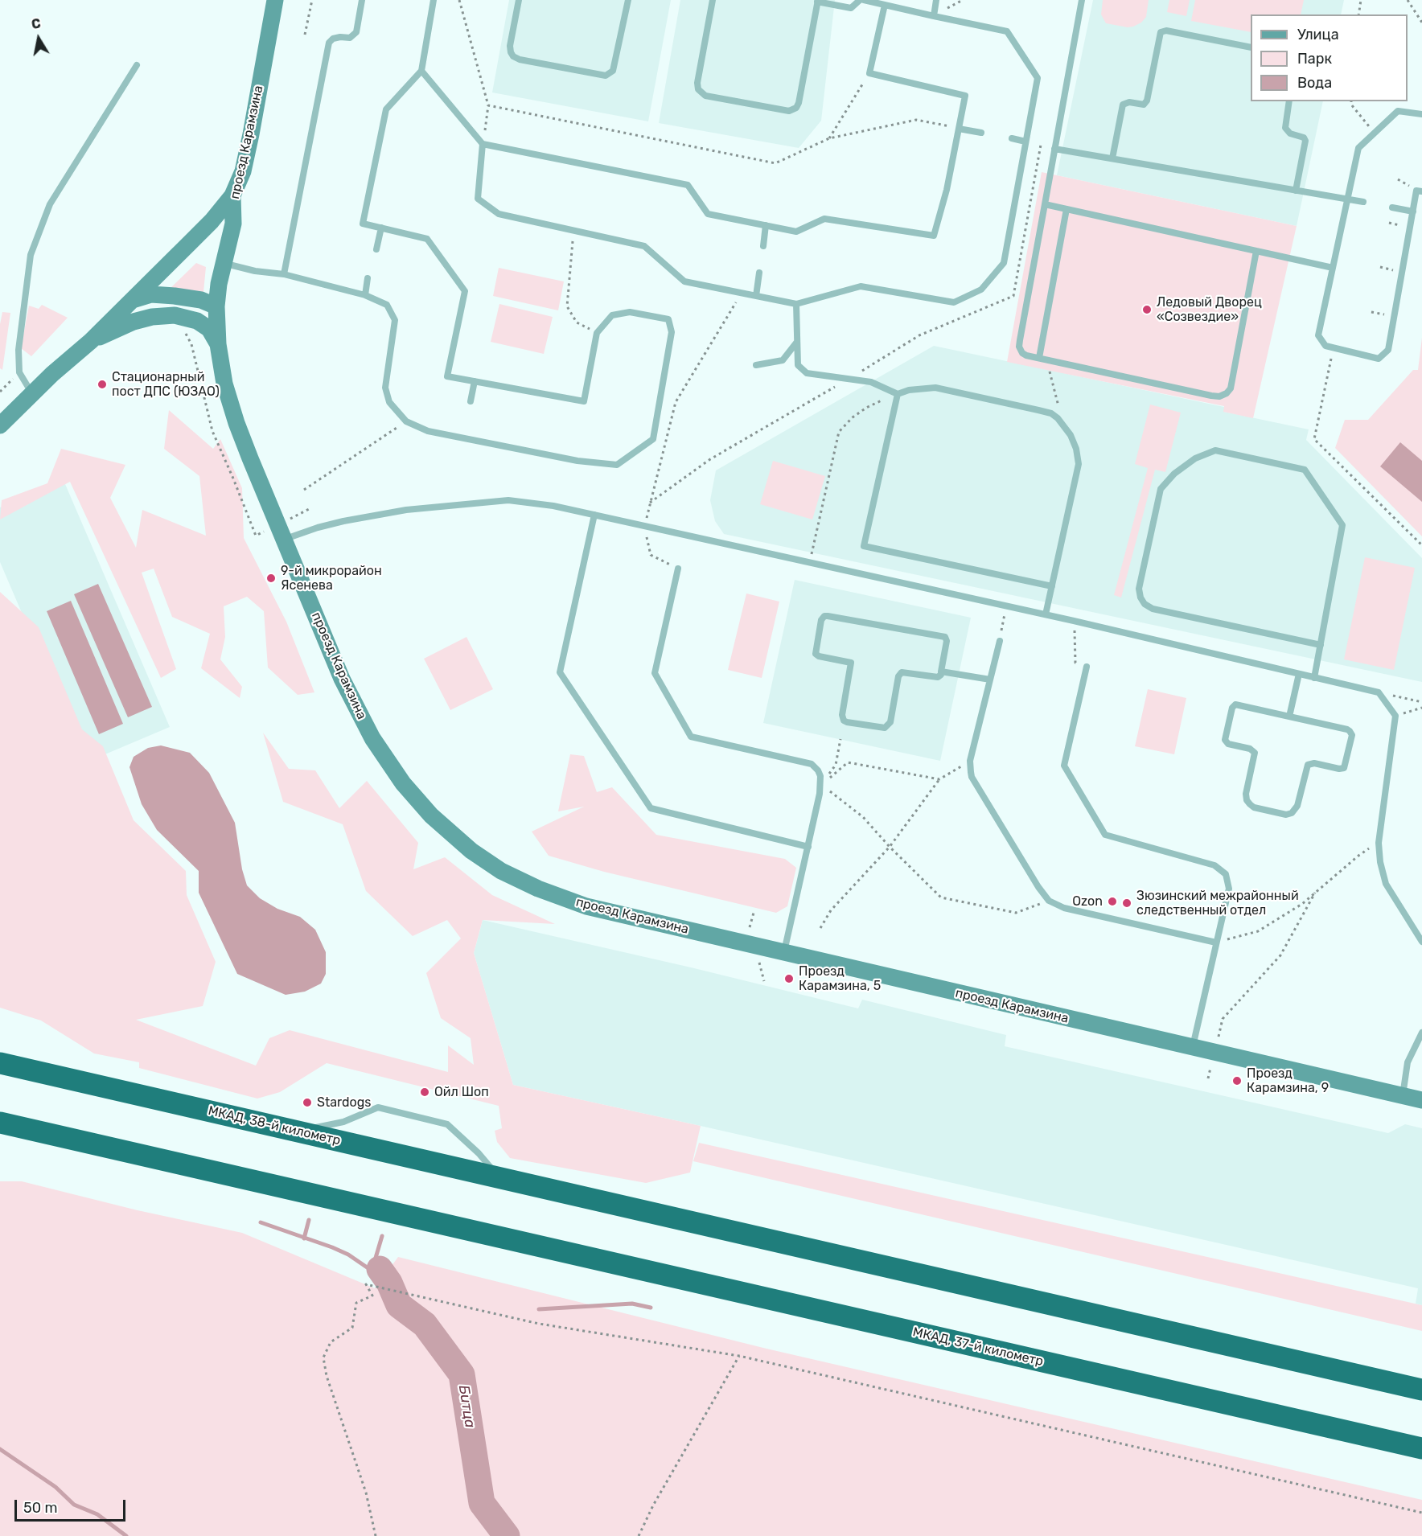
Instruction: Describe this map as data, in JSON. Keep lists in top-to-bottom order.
{
  "streets": {
    "highway": ["МКАД, 38-й километр", "МКАД, 37-й километр"],
    "street": ["проезд Карамзина"]
  },
  "water": ["Битца"],
  "places": [
    "Ледовый Дворец «Созвездие»",
    "Стационарный пост ДПС (ЮЗАО)",
    "9-й микрорайон Ясенева",
    "Ozon",
    "Зюзинский межрайонный следственный отдел",
    "Проезд Карамзина, 5",
    "Проезд Карамзина, 9",
    "Ойл Шоп",
    "Stardogs"
  ],
  "legend": ["Улица", "Парк", "Вода"],
  "scale_bar": "50 m",
  "north": "top"
}
